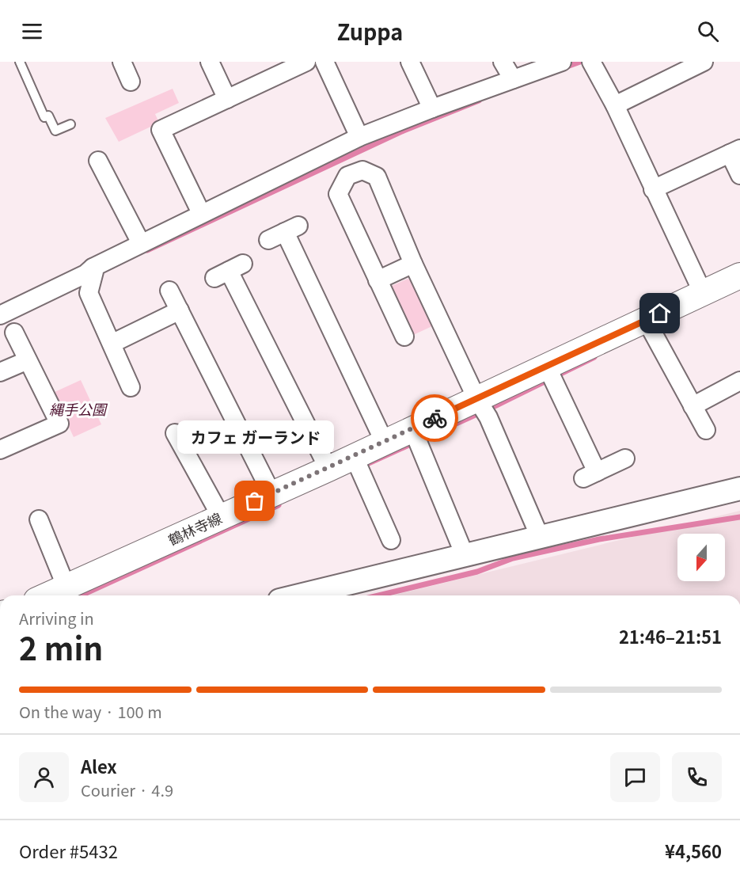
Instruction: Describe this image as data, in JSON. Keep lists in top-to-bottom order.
{
  "streets": {
    "main road": ["鶴林寺線"]
  },
  "parks": ["縄手公園"],
  "places": ["カフェ ガーランド"],
  "north": "bottom",
  "page": {
    "header": "Zuppa",
    "bubble": "カフェ ガーランド",
    "heading": ["2 min", "Arriving in", "21:46–21:51"],
    "panel": [
      "Alex",
      "Courier · 4.9",
      "Order #5432",
      "¥4,560"
    ],
    "bar": "On the way · 100 m"
  }
}
